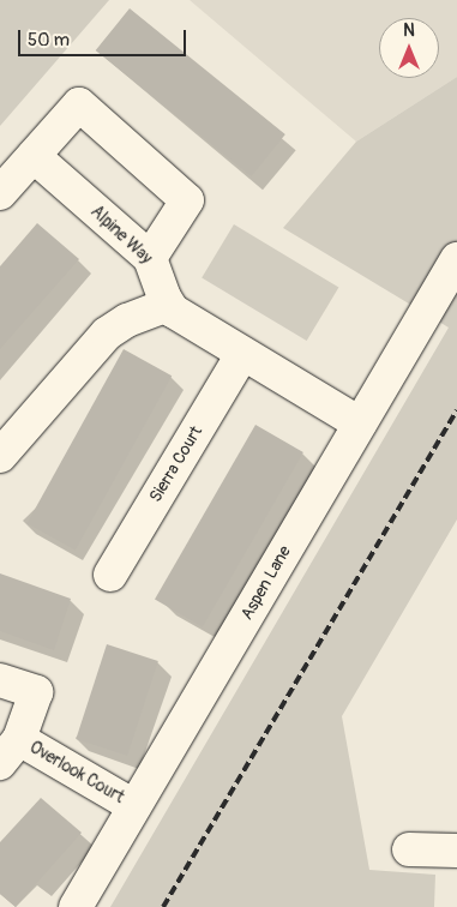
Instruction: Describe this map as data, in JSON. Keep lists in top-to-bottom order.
{
  "streets": {
    "street": [
      "Alpine Way",
      "Sierra Court",
      "Aspen Lane",
      "Overlook Court"
    ]
  },
  "crossings": [
    ["Aspen Lane", "Overlook Court"]
  ],
  "scale_bar": "50 m",
  "north": "top"
}
